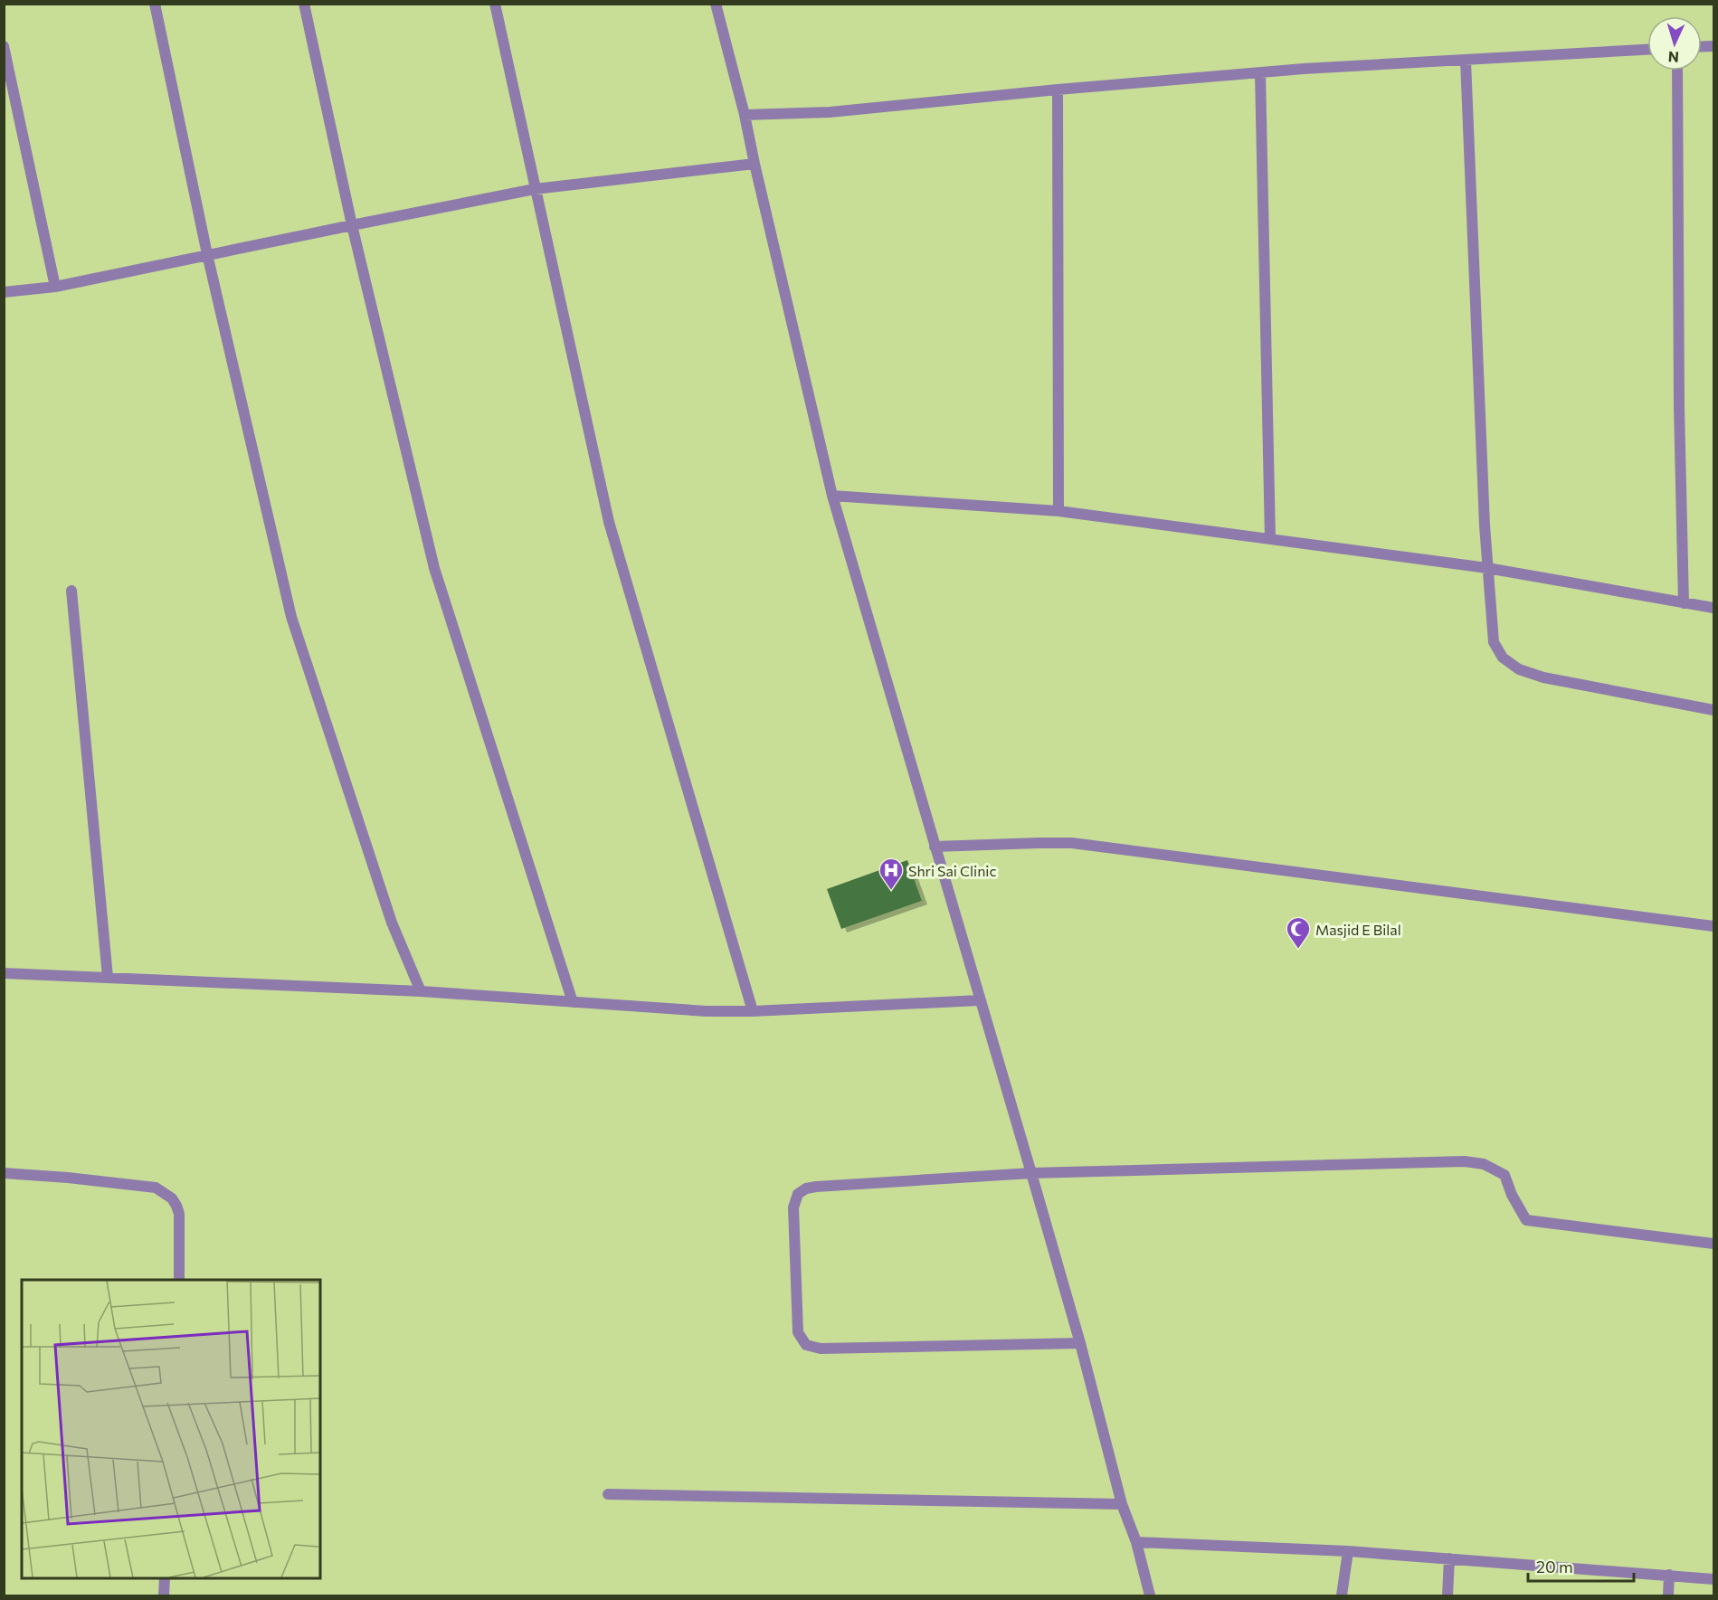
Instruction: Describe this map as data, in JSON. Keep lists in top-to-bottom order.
{
  "places": {
    "hospital": ["Shri Sai Clinic"],
    "mosque": ["Masjid E Bilal"]
  },
  "scale_bar": "20 m",
  "north": "bottom"
}
